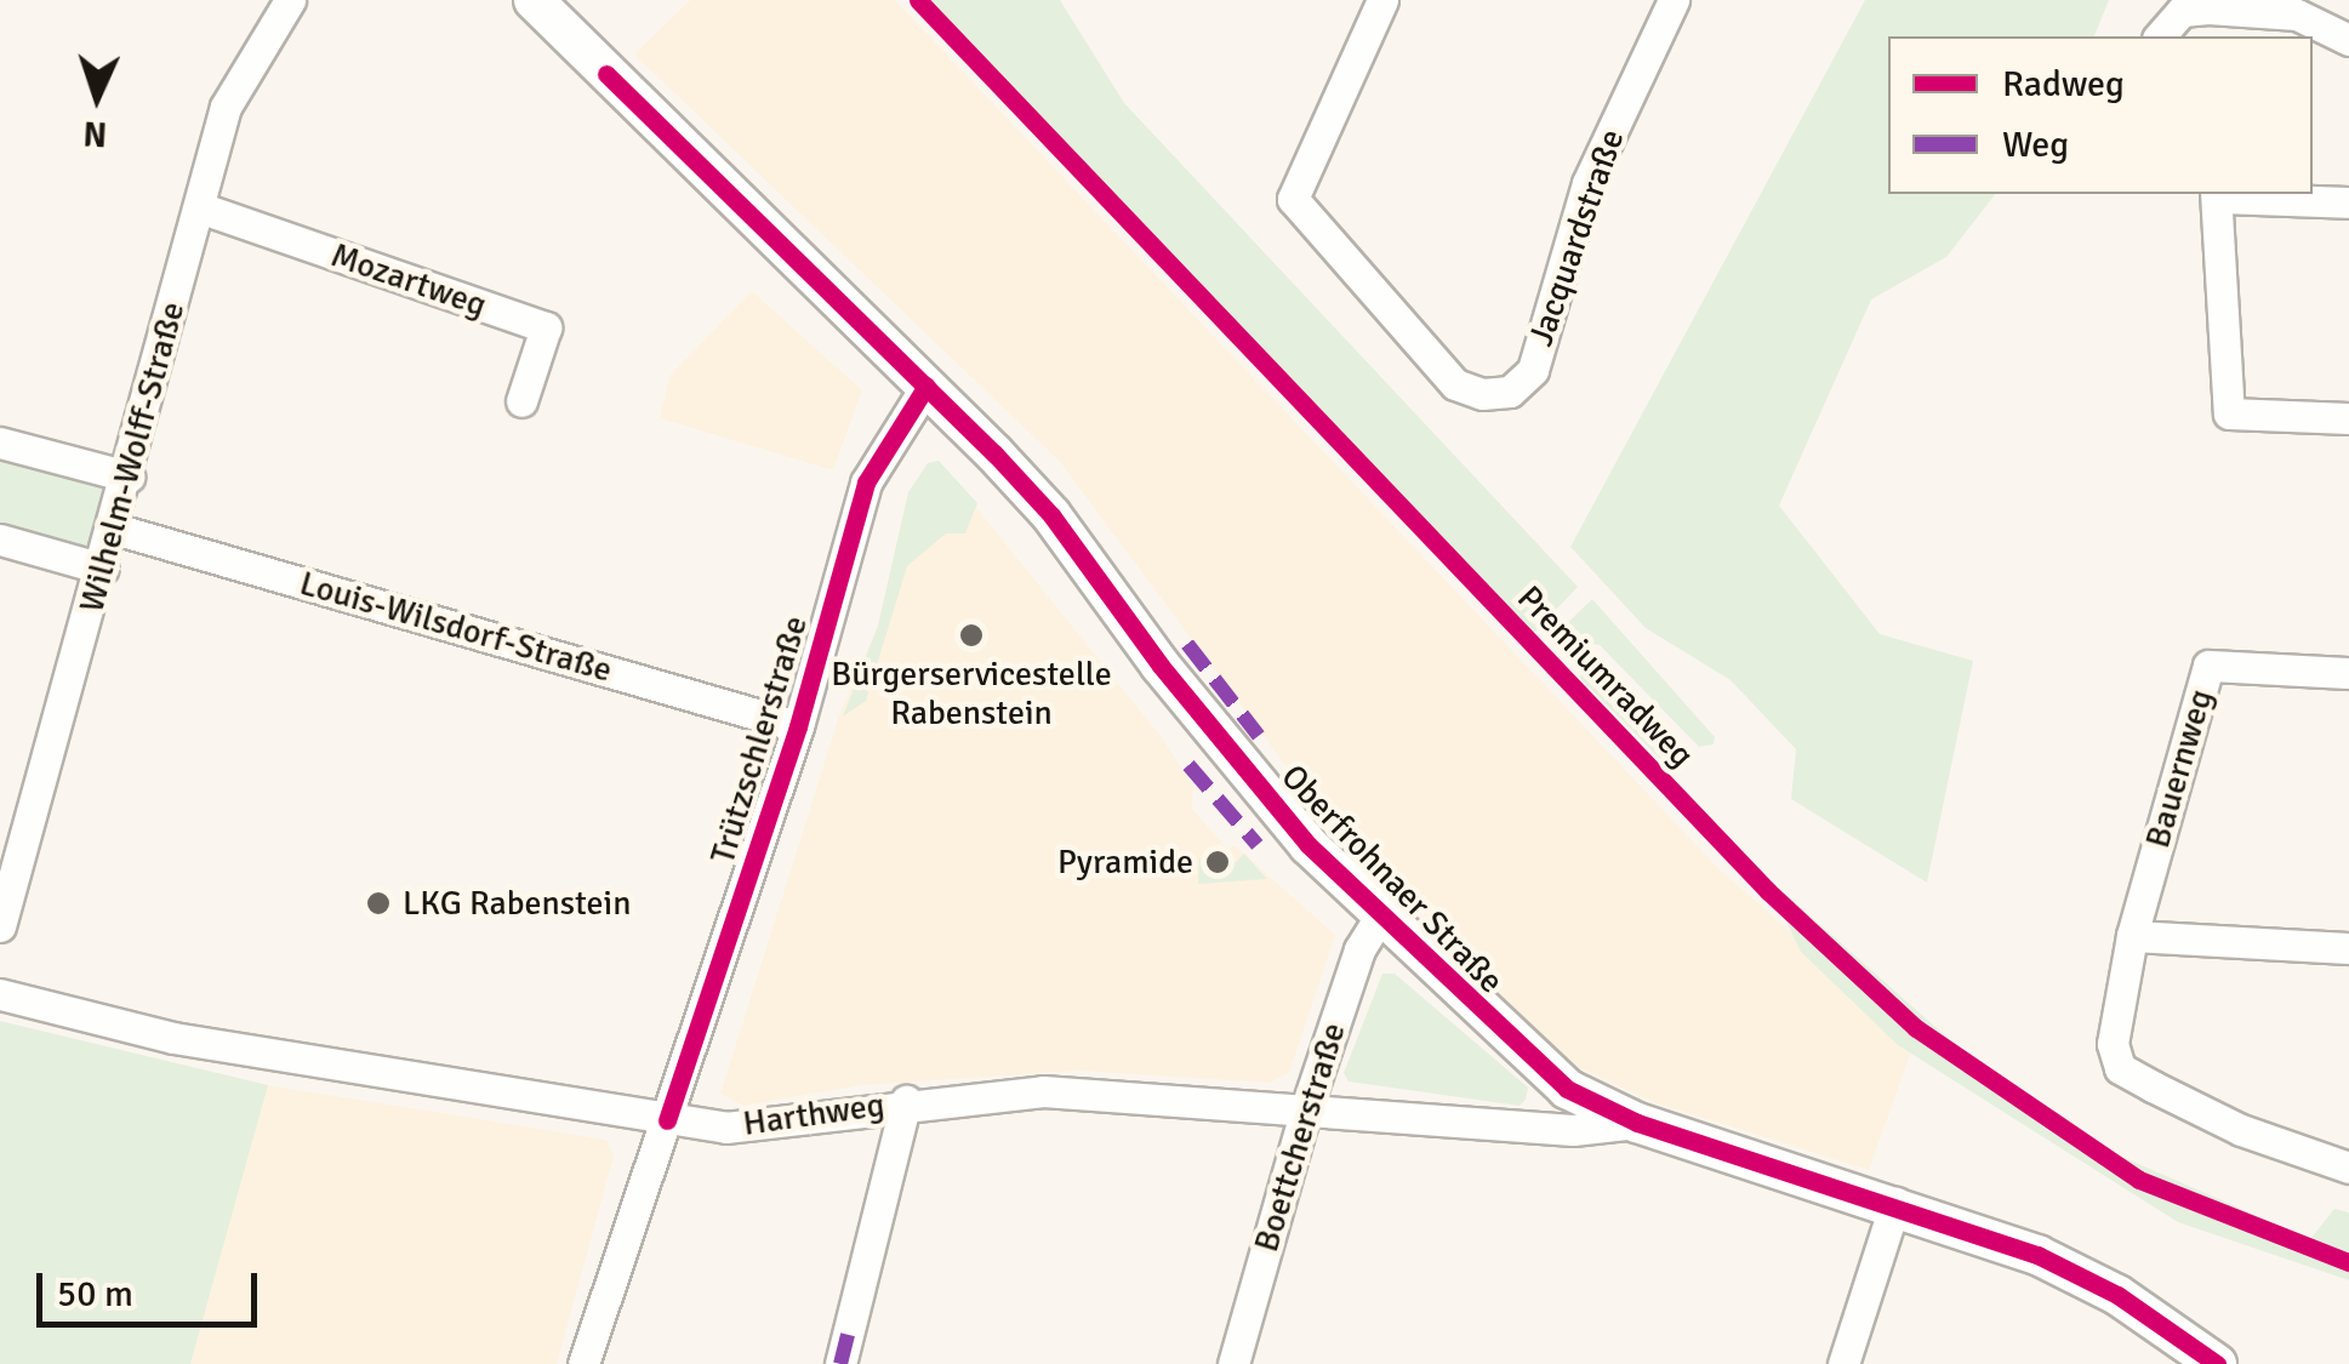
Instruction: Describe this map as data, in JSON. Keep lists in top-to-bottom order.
{
  "streets": {
    "main road": ["Oberfrohnaer Straße"],
    "street": [
      "Jacquardstraße",
      "Mozartweg",
      "Wilhelm-Wolff-Straße",
      "Louis-Wilsdorf-Straße",
      "Trützschlerstraße",
      "Bauernweg",
      "Harthweg",
      "Boettcherstraße"
    ],
    "cycle path": ["Premiumradweg"]
  },
  "crossings": [
    ["Mozartweg", "Wilhelm-Wolff-Straße"],
    ["Wilhelm-Wolff-Straße", "Louis-Wilsdorf-Straße"],
    ["Louis-Wilsdorf-Straße", "Trützschlerstraße"],
    ["Trützschlerstraße", "Oberfrohnaer Straße"],
    ["Trützschlerstraße", "Harthweg"],
    ["Oberfrohnaer Straße", "Harthweg"],
    ["Oberfrohnaer Straße", "Boettcherstraße"],
    ["Harthweg", "Boettcherstraße"]
  ],
  "places": ["Bürgerservicestelle Rabenstein", "Pyramide", "LKG Rabenstein"],
  "legend": ["Radweg", "Weg"],
  "scale_bar": "50 m",
  "north": "bottom"
}
